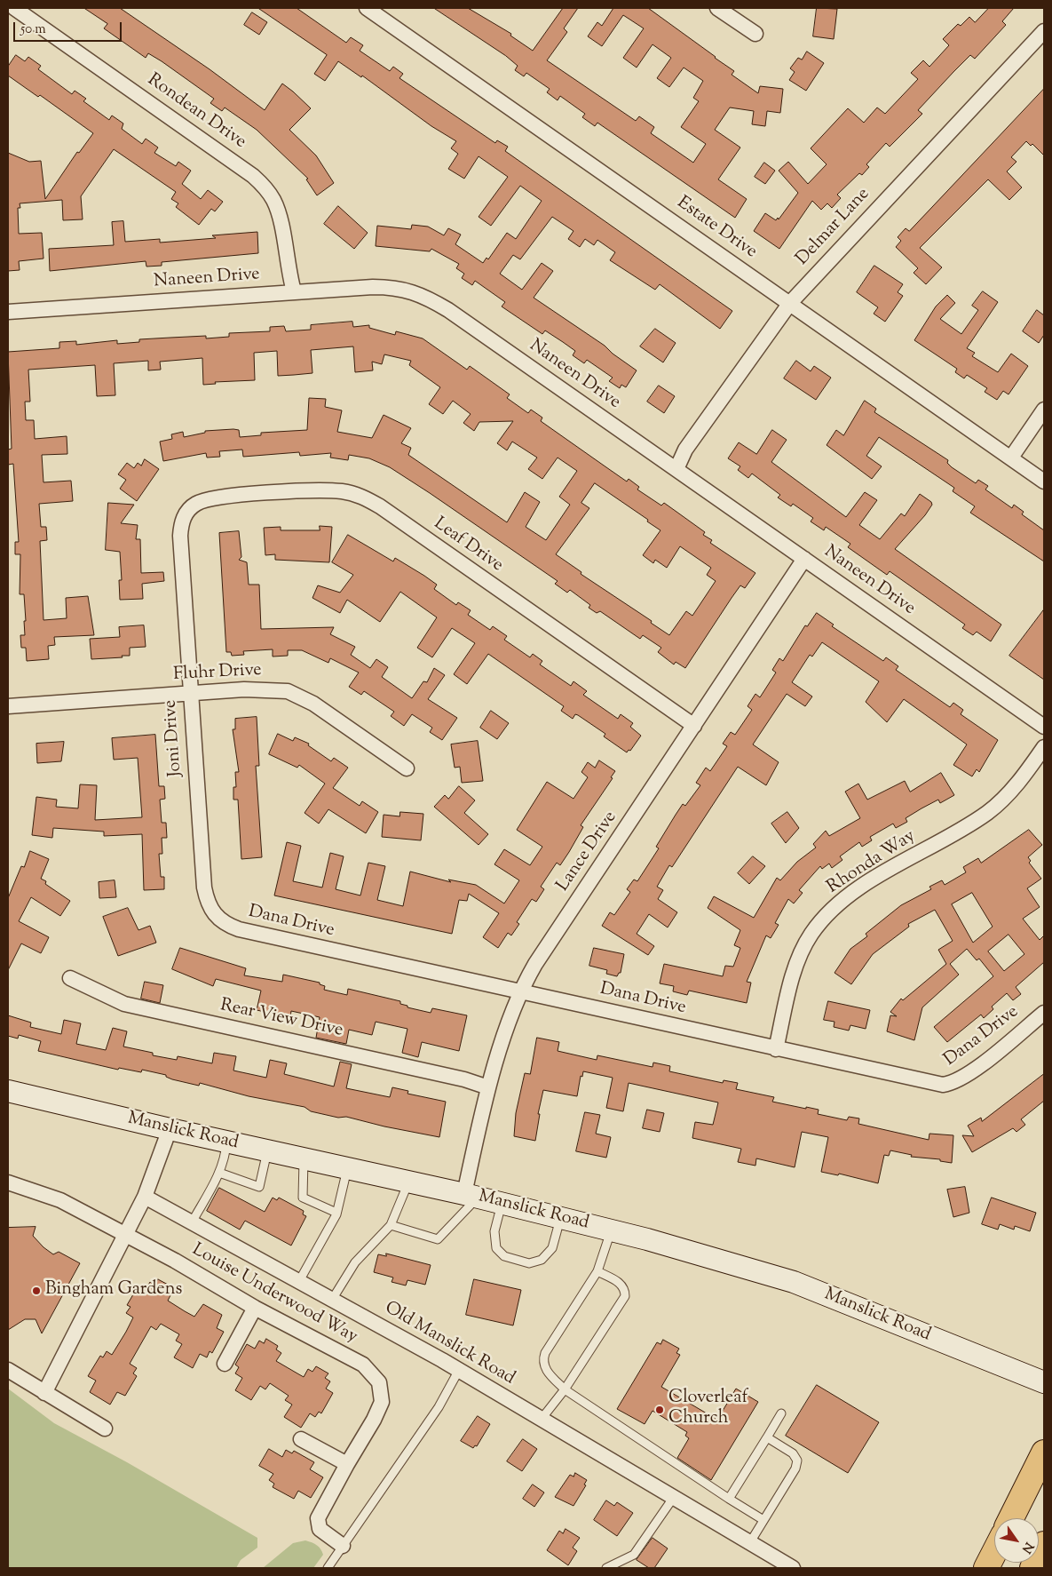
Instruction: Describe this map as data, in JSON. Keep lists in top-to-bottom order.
{
  "streets": {
    "main road": ["Manslick Road"],
    "street": [
      "Rondean Drive",
      "Delmar Lane",
      "Estate Drive",
      "Naneen Drive",
      "Leaf Drive",
      "Fluhr Drive",
      "Joni Drive",
      "Lance Drive",
      "Rhonda Way",
      "Dana Drive",
      "Rear View Drive",
      "Louise Underwood Way",
      "Old Manslick Road"
    ]
  },
  "crossings": [
    ["Rondean Drive", "Naneen Drive"],
    ["Delmar Lane", "Estate Drive"],
    ["Delmar Lane", "Naneen Drive"],
    ["Naneen Drive", "Lance Drive"],
    ["Leaf Drive", "Joni Drive"],
    ["Leaf Drive", "Lance Drive"],
    ["Fluhr Drive", "Joni Drive"],
    ["Joni Drive", "Dana Drive"],
    ["Lance Drive", "Dana Drive"],
    ["Lance Drive", "Rear View Drive"],
    ["Lance Drive", "Manslick Road"],
    ["Rhonda Way", "Dana Drive"]
  ],
  "places": ["Bingham Gardens", "Cloverleaf Church"],
  "scale_bar": "50 m",
  "north": "bottom right"
}
